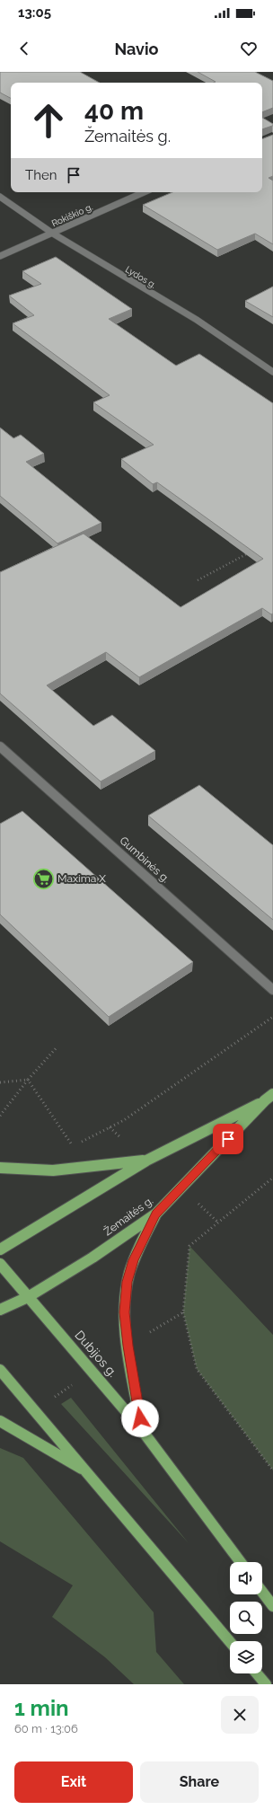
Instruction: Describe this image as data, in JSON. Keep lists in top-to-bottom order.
{
  "streets": {
    "main road": ["Žemaitės g.", "Dubijos g."],
    "street": ["Rokiškio g.", "Lydos g.", "Gumbinės g."]
  },
  "crossings": [
    ["Rokiškio g.", "Lydos g."],
    ["Žemaitės g.", "Dubijos g."]
  ],
  "places": {
    "supermarket": ["Maxima X"]
  },
  "page": {
    "status": "13:05",
    "header": "Navio",
    "turn": ["40 m", "Žemaitės g."],
    "then": "Then",
    "heading": ["1 min", "60 m · 13:06"],
    "buttons": ["Exit", "Share"]
  }
}
